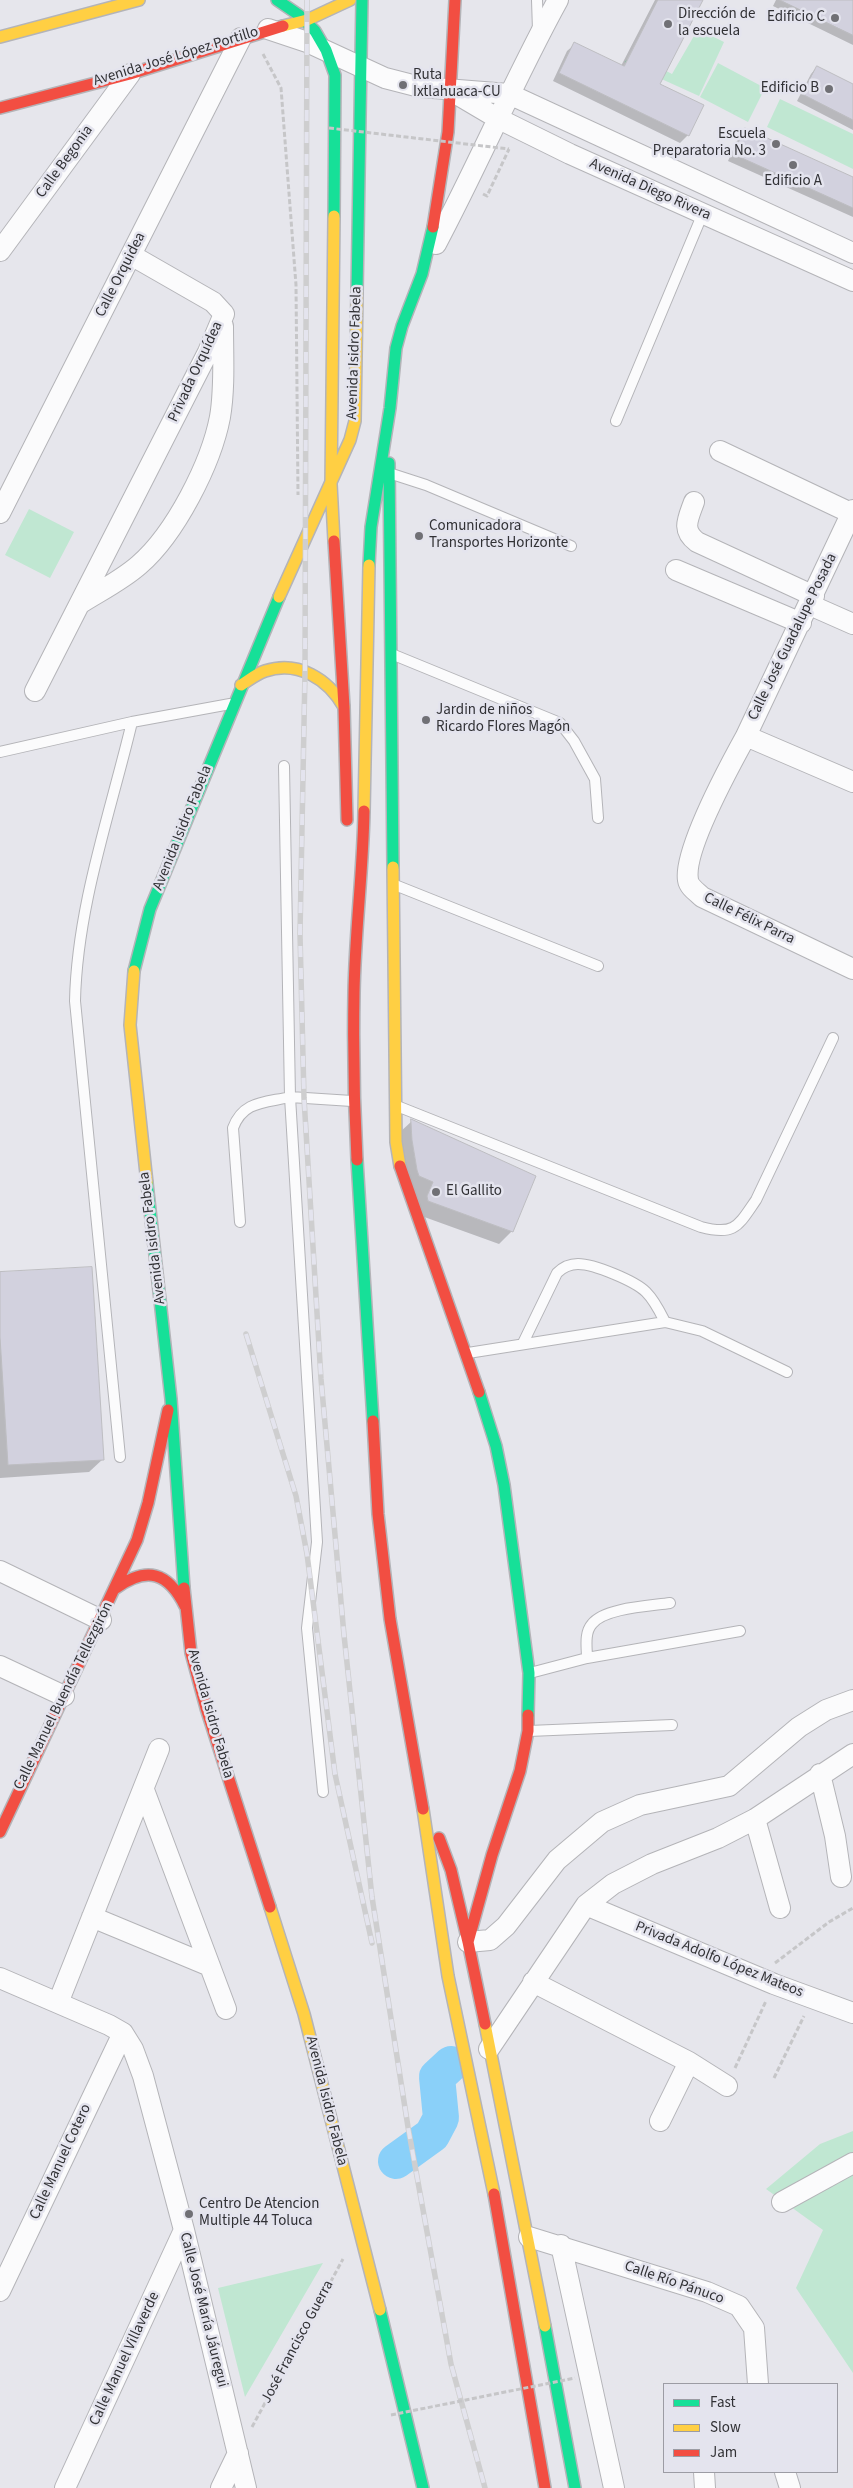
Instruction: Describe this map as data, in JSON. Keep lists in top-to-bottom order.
{
  "streets": {
    "main road": ["Avenida José López Portillo", "Avenida Isidro Fabela", "Calle Manuel Buendía Tellezgirón"],
    "street": [
      "Calle Begonia",
      "Avenida Diego Rivera",
      "Calle Orquidea",
      "Privada Orquídea",
      "Calle José Guadalupe Posada",
      "Calle Félix Parra",
      "Privada Adolfo López Mateos",
      "Calle Manuel Cotero",
      "Calle Río Pánuco",
      "Calle José María Jáuregui",
      "Calle Manuel Villaverde"
    ],
    "path": ["José Francisco Guerra"]
  },
  "crossings": [
    ["Avenida José López Portillo", "Calle Begonia"],
    ["Avenida José López Portillo", "Avenida Diego Rivera"],
    ["Avenida José López Portillo", "Calle Orquidea"],
    ["Avenida Diego Rivera", "Calle Orquidea"],
    ["Avenida Diego Rivera", "Avenida Isidro Fabela"],
    ["Avenida Isidro Fabela", "Calle Manuel Buendía Tellezgirón"],
    ["Avenida Isidro Fabela", "José Francisco Guerra"],
    ["Calle José Guadalupe Posada", "Calle Félix Parra"],
    ["Calle Manuel Cotero", "Calle José María Jáuregui"],
    ["Calle José María Jáuregui", "José Francisco Guerra"],
    ["Calle José María Jáuregui", "Calle Manuel Villaverde"]
  ],
  "places": [
    "Edificio C",
    "Dirección de la escuela",
    "Ruta Ixtlahuaca-CU",
    "Edificio B",
    "Escuela Preparatoria No. 3",
    "Edificio A",
    "Comunicadora Transportes Horizonte",
    "Jardin de niños Ricardo Flores Magón",
    "El Gallito",
    "Centro De Atencion Multiple 44 Toluca"
  ],
  "legend": ["Fast", "Slow", "Jam"]
}
